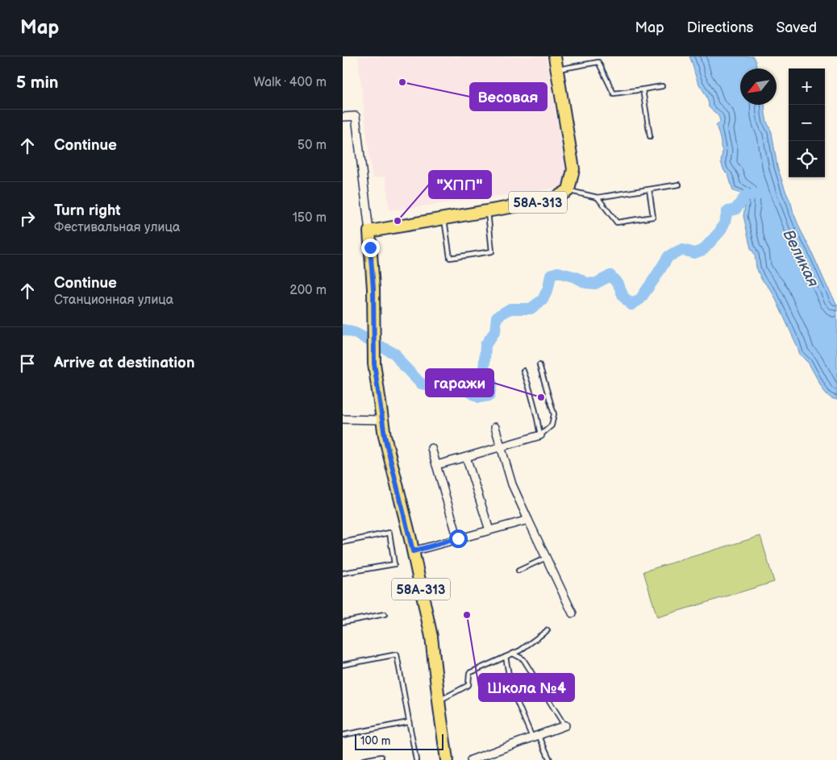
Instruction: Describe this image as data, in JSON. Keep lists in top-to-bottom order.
{
  "streets": {
    "main road": ["58А-313"]
  },
  "water": ["Великая"],
  "places": [
    "Весовая",
    "\"ХПП\"",
    "гаражи",
    "Школа №4"
  ],
  "scale_bar": "100 m",
  "north": "bottom left",
  "page": {
    "header": "Map",
    "nav": ["Map", "Directions", "Saved"],
    "heading": ["5 min", "Walk · 400 m"],
    "map_buttons": ["+", "−"],
    "list": [
      ["Continue", "50 m"],
      ["Turn right", "Фестивальная улица", "150 m"],
      ["Continue", "Станционная улица", "200 m"],
      "Arrive at destination"
    ],
    "scale": "100 m"
  }
}
